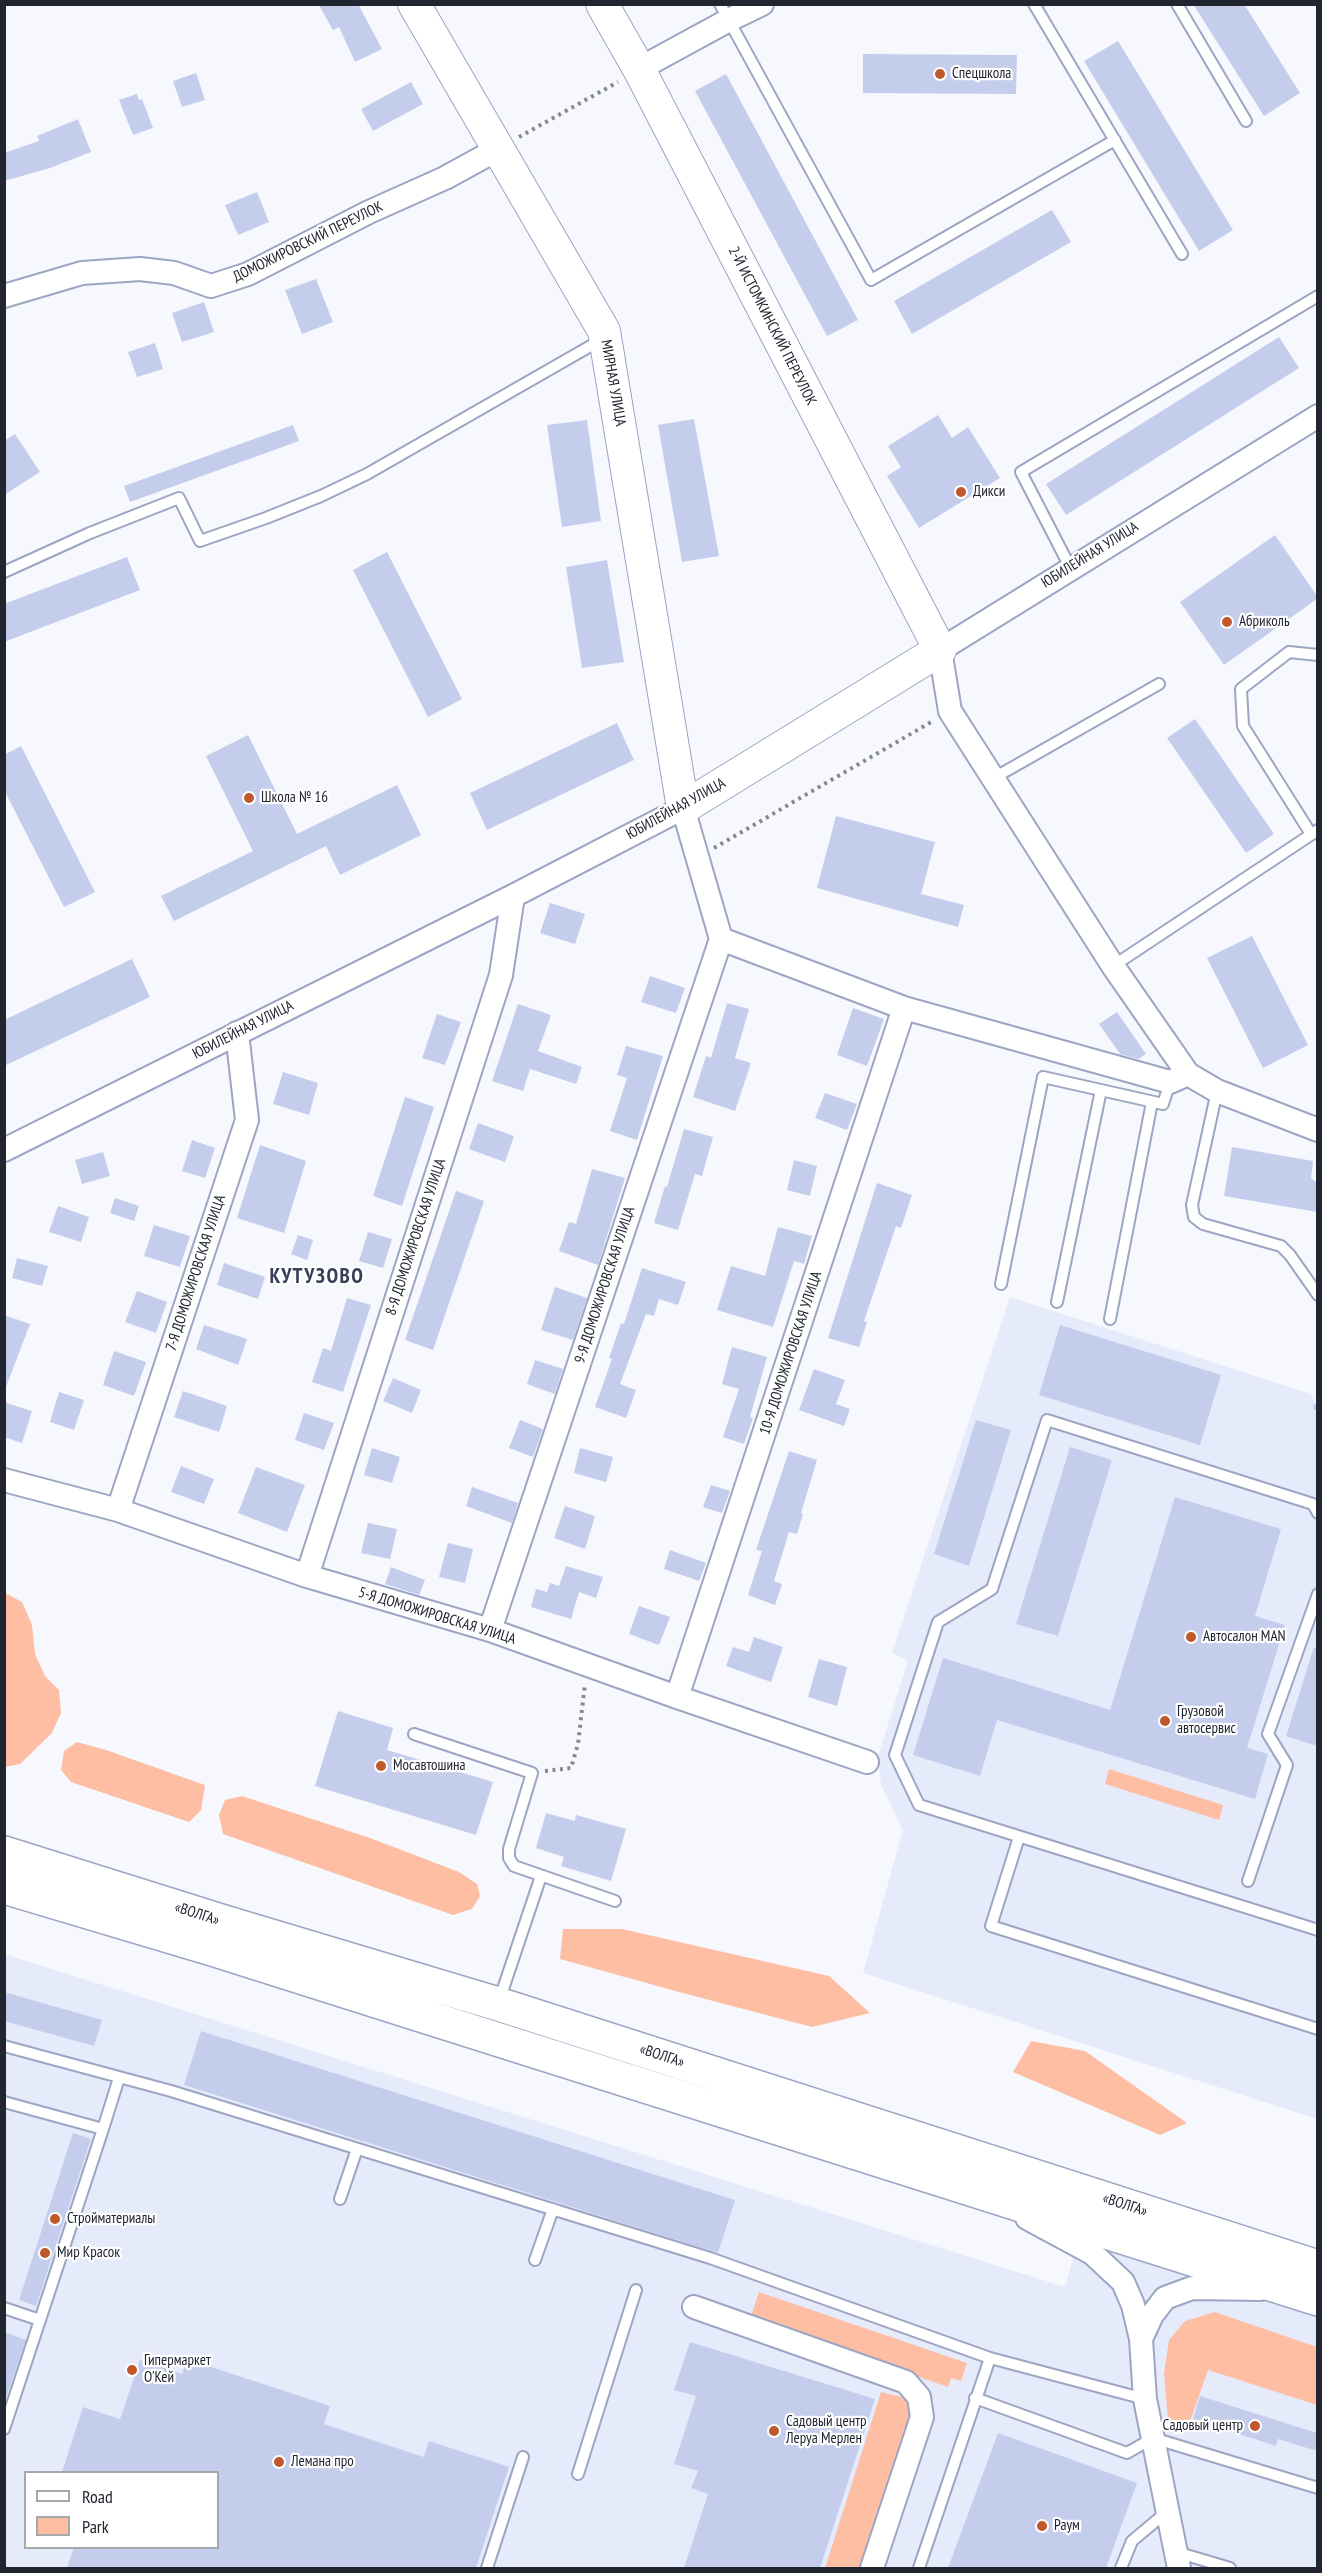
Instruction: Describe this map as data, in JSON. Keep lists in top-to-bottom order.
{
  "streets": {
    "highway": ["«ВОЛГА»"],
    "street": [
      "ДОМОЖИРОВСКИЙ ПЕРЕУЛОК",
      "2-Й ИСТОМКИНСКИЙ ПЕРЕУЛОК",
      "МИРНАЯ УЛИЦА",
      "ЮБИЛЕЙНАЯ УЛИЦА",
      "8-Я ДОМОЖИРОВСКАЯ УЛИЦА",
      "7-Я ДОМОЖИРОВСКАЯ УЛИЦА",
      "9-Я ДОМОЖИРОВСКАЯ УЛИЦА",
      "10-Я ДОМОЖИРОВСКАЯ УЛИЦА",
      "5-Я ДОМОЖИРОВСКАЯ УЛИЦА"
    ]
  },
  "crossings": [
    ["ДОМОЖИРОВСКИЙ ПЕРЕУЛОК", "МИРНАЯ УЛИЦА"],
    ["2-Й ИСТОМКИНСКИЙ ПЕРЕУЛОК", "ЮБИЛЕЙНАЯ УЛИЦА"],
    ["МИРНАЯ УЛИЦА", "ЮБИЛЕЙНАЯ УЛИЦА"],
    ["ЮБИЛЕЙНАЯ УЛИЦА", "8-Я ДОМОЖИРОВСКАЯ УЛИЦА"],
    ["ЮБИЛЕЙНАЯ УЛИЦА", "7-Я ДОМОЖИРОВСКАЯ УЛИЦА"],
    ["8-Я ДОМОЖИРОВСКАЯ УЛИЦА", "5-Я ДОМОЖИРОВСКАЯ УЛИЦА"],
    ["7-Я ДОМОЖИРОВСКАЯ УЛИЦА", "5-Я ДОМОЖИРОВСКАЯ УЛИЦА"],
    ["9-Я ДОМОЖИРОВСКАЯ УЛИЦА", "5-Я ДОМОЖИРОВСКАЯ УЛИЦА"],
    ["10-Я ДОМОЖИРОВСКАЯ УЛИЦА", "5-Я ДОМОЖИРОВСКАЯ УЛИЦА"]
  ],
  "districts": ["КУТУЗОВО"],
  "places": [
    "Спецшкола",
    "Дикси",
    "Абриколь",
    "Школа № 16",
    "Автосалон MAN",
    "Грузовой автосервис",
    "Мосавтошина",
    "Стройматериалы",
    "Мир Красок",
    "Гипермаркет О'Кей",
    "Садовый центр",
    "Садовый центр Леруа Мерлен",
    "Лемана про",
    "Раум"
  ],
  "legend": ["Road", "Park"]
}
